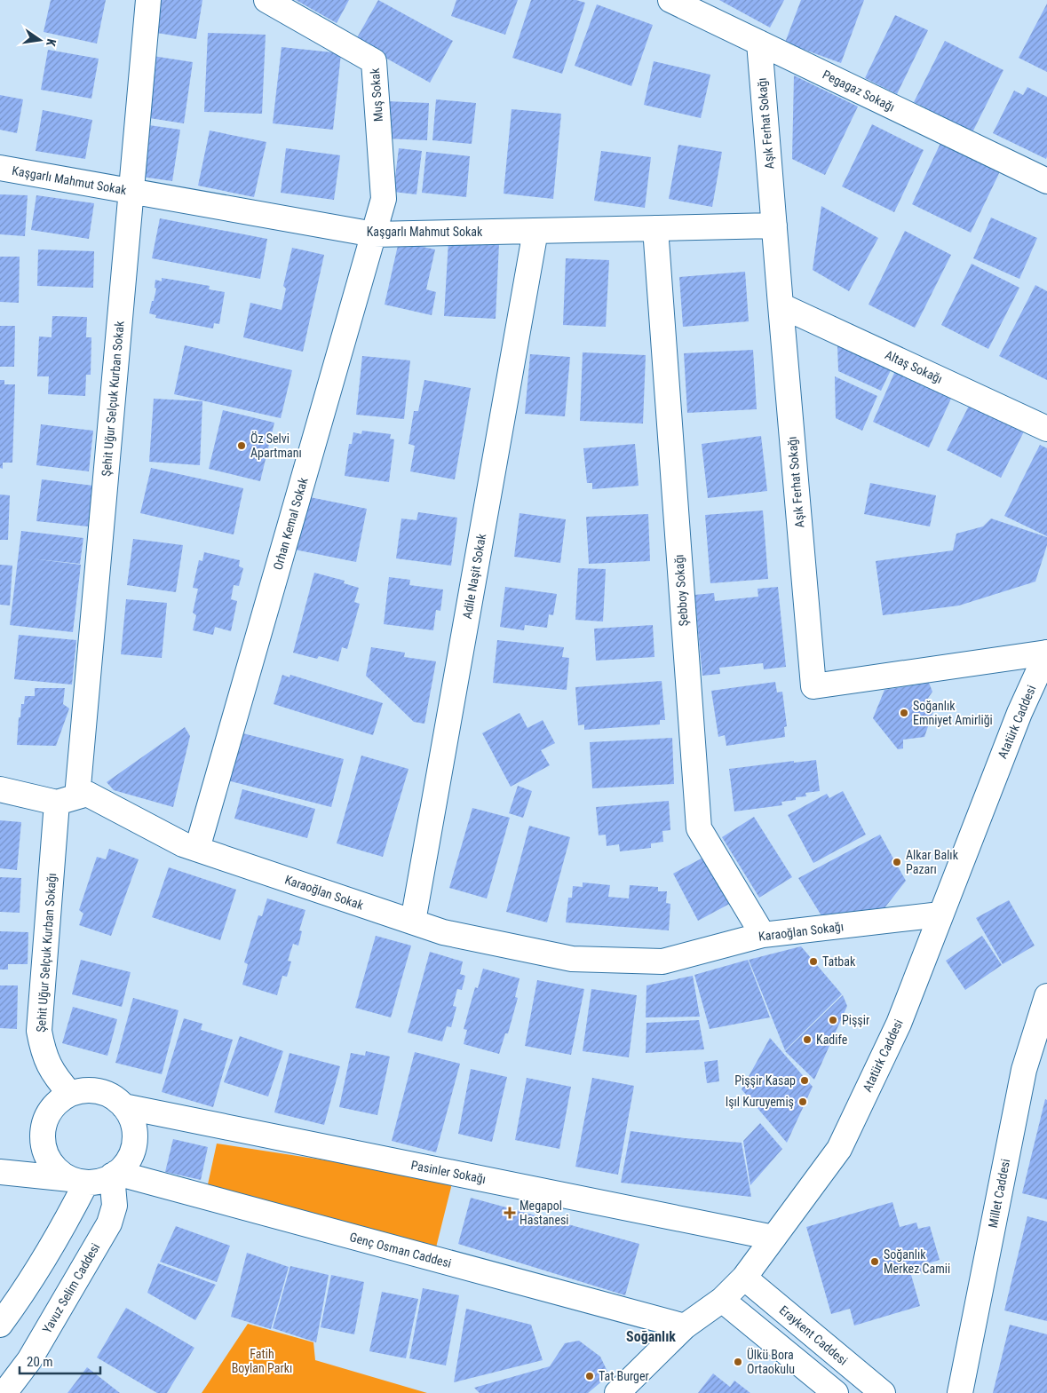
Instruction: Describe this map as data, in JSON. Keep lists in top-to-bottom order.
{
  "streets": {
    "street": [
      "Pegagaz Sokağı",
      "Muş Sokak",
      "Aşık Ferhat Sokağı",
      "Kaşgarlı Mahmut Sokak",
      "Altaş Sokağı",
      "Şehit Uğur Selçuk Kurban Sokak",
      "Orhan Kemal Sokak",
      "Adile Naşit Sokak",
      "Şebboy Sokağı",
      "Atatürk Caddesi",
      "Karaoğlan Sokak",
      "Karaoğlan Sokağı",
      "Şehit Uğur Selçuk Kurban Sokağı",
      "Pasinler Sokağı",
      "Millet Caddesi",
      "Genç Osman Caddesi",
      "Yavuz Selim Caddesi",
      "Eraykent Caddesi"
    ]
  },
  "crossings": [
    ["Pegagaz Sokağı", "Aşık Ferhat Sokağı"],
    ["Muş Sokak", "Orhan Kemal Sokak"],
    ["Aşık Ferhat Sokağı", "Kaşgarlı Mahmut Sokak"],
    ["Aşık Ferhat Sokağı", "Altaş Sokağı"],
    ["Aşık Ferhat Sokağı", "Atatürk Caddesi"],
    ["Kaşgarlı Mahmut Sokak", "Şehit Uğur Selçuk Kurban Sokak"],
    ["Kaşgarlı Mahmut Sokak", "Orhan Kemal Sokak"],
    ["Kaşgarlı Mahmut Sokak", "Adile Naşit Sokak"],
    ["Kaşgarlı Mahmut Sokak", "Şebboy Sokağı"],
    ["Şehit Uğur Selçuk Kurban Sokak", "Karaoğlan Sokak"],
    ["Şehit Uğur Selçuk Kurban Sokak", "Şehit Uğur Selçuk Kurban Sokağı"],
    ["Orhan Kemal Sokak", "Karaoğlan Sokak"],
    ["Adile Naşit Sokak", "Karaoğlan Sokak"],
    ["Şebboy Sokağı", "Karaoğlan Sokağı"],
    ["Atatürk Caddesi", "Karaoğlan Sokağı"],
    ["Atatürk Caddesi", "Pasinler Sokağı"],
    ["Atatürk Caddesi", "Genç Osman Caddesi"],
    ["Atatürk Caddesi", "Eraykent Caddesi"],
    ["Karaoğlan Sokak", "Karaoğlan Sokağı"],
    ["Karaoğlan Sokak", "Şehit Uğur Selçuk Kurban Sokağı"],
    ["Şehit Uğur Selçuk Kurban Sokağı", "Pasinler Sokağı"],
    ["Şehit Uğur Selçuk Kurban Sokağı", "Genç Osman Caddesi"],
    ["Şehit Uğur Selçuk Kurban Sokağı", "Yavuz Selim Caddesi"],
    ["Pasinler Sokağı", "Genç Osman Caddesi"],
    ["Pasinler Sokağı", "Yavuz Selim Caddesi"],
    ["Genç Osman Caddesi", "Yavuz Selim Caddesi"]
  ],
  "districts": ["Soğanlık"],
  "parks": ["Fatih Boylan Parkı"],
  "places": {
    "other": [
      "Öz Selvi Apartmanı",
      "Soğanlık Emniyet Amirliği",
      "Alkar Balık Pazarı",
      "Tatbak",
      "Pişşir",
      "Kadife",
      "Pişşir Kasap",
      "Işıl Kuruyemiş",
      "Soğanlık Merkez Camii",
      "Ülkü Bora Ortaokulu",
      "Tat Burger"
    ],
    "health": ["Megapol Hastanesi"]
  },
  "scale_bar": "20 m",
  "north": "right"
}
